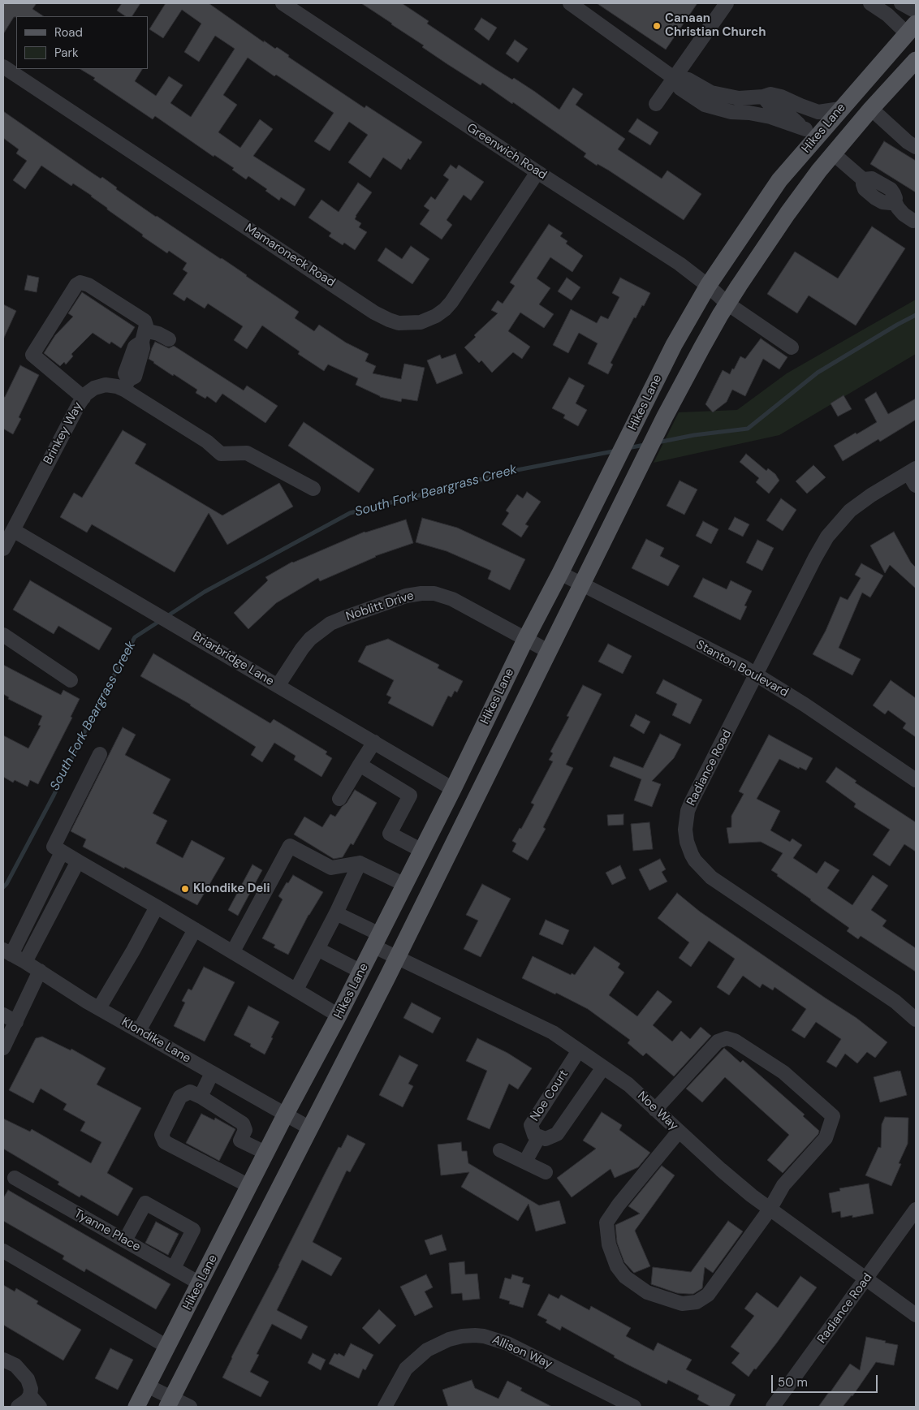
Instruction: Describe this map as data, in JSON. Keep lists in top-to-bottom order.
{
  "streets": {
    "main road": ["Hikes Lane"],
    "street": [
      "Greenwich Road",
      "Mamaroneck Road",
      "Brinkey Way",
      "Noblitt Drive",
      "Briarbridge Lane",
      "Stanton Boulevard",
      "Radiance Road",
      "Klondike Lane",
      "Noe Court",
      "Noe Way",
      "Tyanne Place",
      "Allison Way"
    ]
  },
  "crossings": [
    ["Hikes Lane", "Greenwich Road"],
    ["Hikes Lane", "Noblitt Drive"],
    ["Hikes Lane", "Briarbridge Lane"],
    ["Hikes Lane", "Stanton Boulevard"],
    ["Hikes Lane", "Klondike Lane"],
    ["Hikes Lane", "Noe Way"],
    ["Hikes Lane", "Tyanne Place"],
    ["Greenwich Road", "Mamaroneck Road"],
    ["Brinkey Way", "Briarbridge Lane"],
    ["Noblitt Drive", "Briarbridge Lane"],
    ["Stanton Boulevard", "Radiance Road"],
    ["Radiance Road", "Noe Way"],
    ["Noe Court", "Noe Way"]
  ],
  "water": ["South Fork Beargrass Creek"],
  "places": ["Canaan Christian Church", "Klondike Deli"],
  "legend": ["Road", "Park"],
  "scale_bar": "50 m"
}
